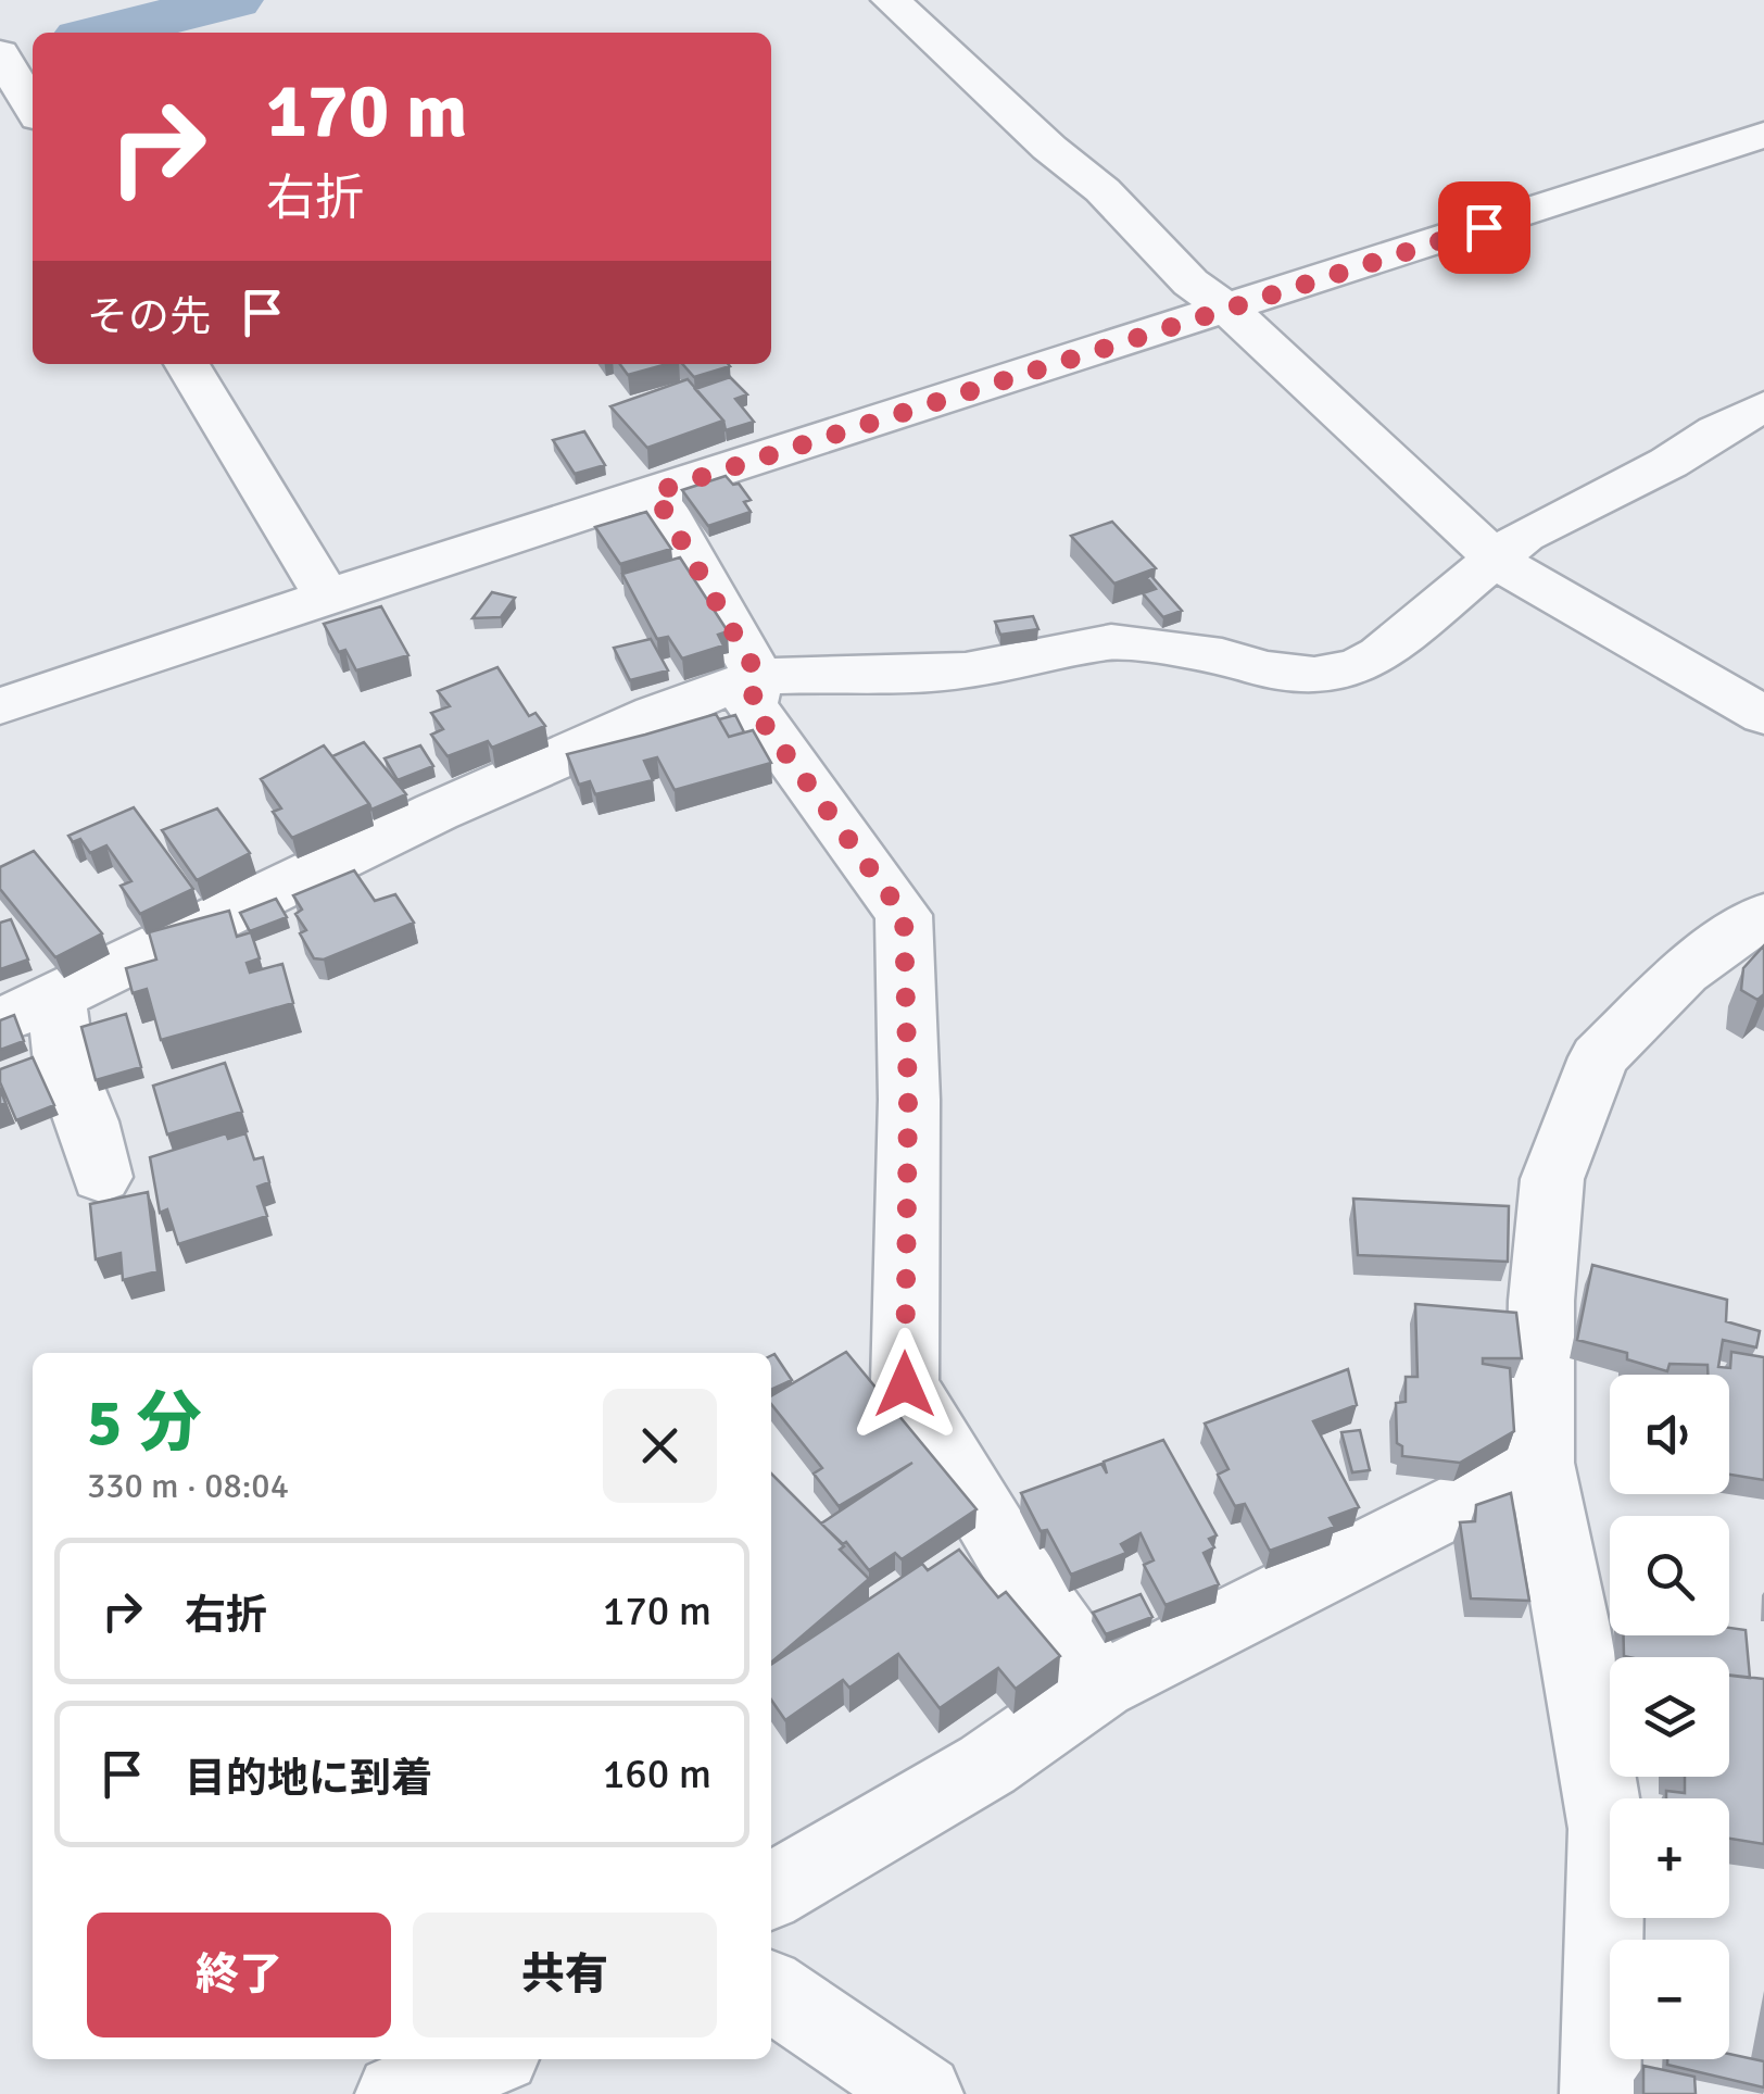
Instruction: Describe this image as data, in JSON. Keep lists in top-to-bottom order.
{
  "page": {
    "turn": ["170 m", "右折"],
    "then": "その先",
    "heading": ["5 分", "330 m · 08:04"],
    "map_buttons": ["+", "−"],
    "list": [
      {
        "name": "右折",
        "value": "170 m"
      },
      {
        "name": "目的地に到着",
        "value": "160 m"
      }
    ],
    "buttons": ["終了", "共有"]
  }
}
